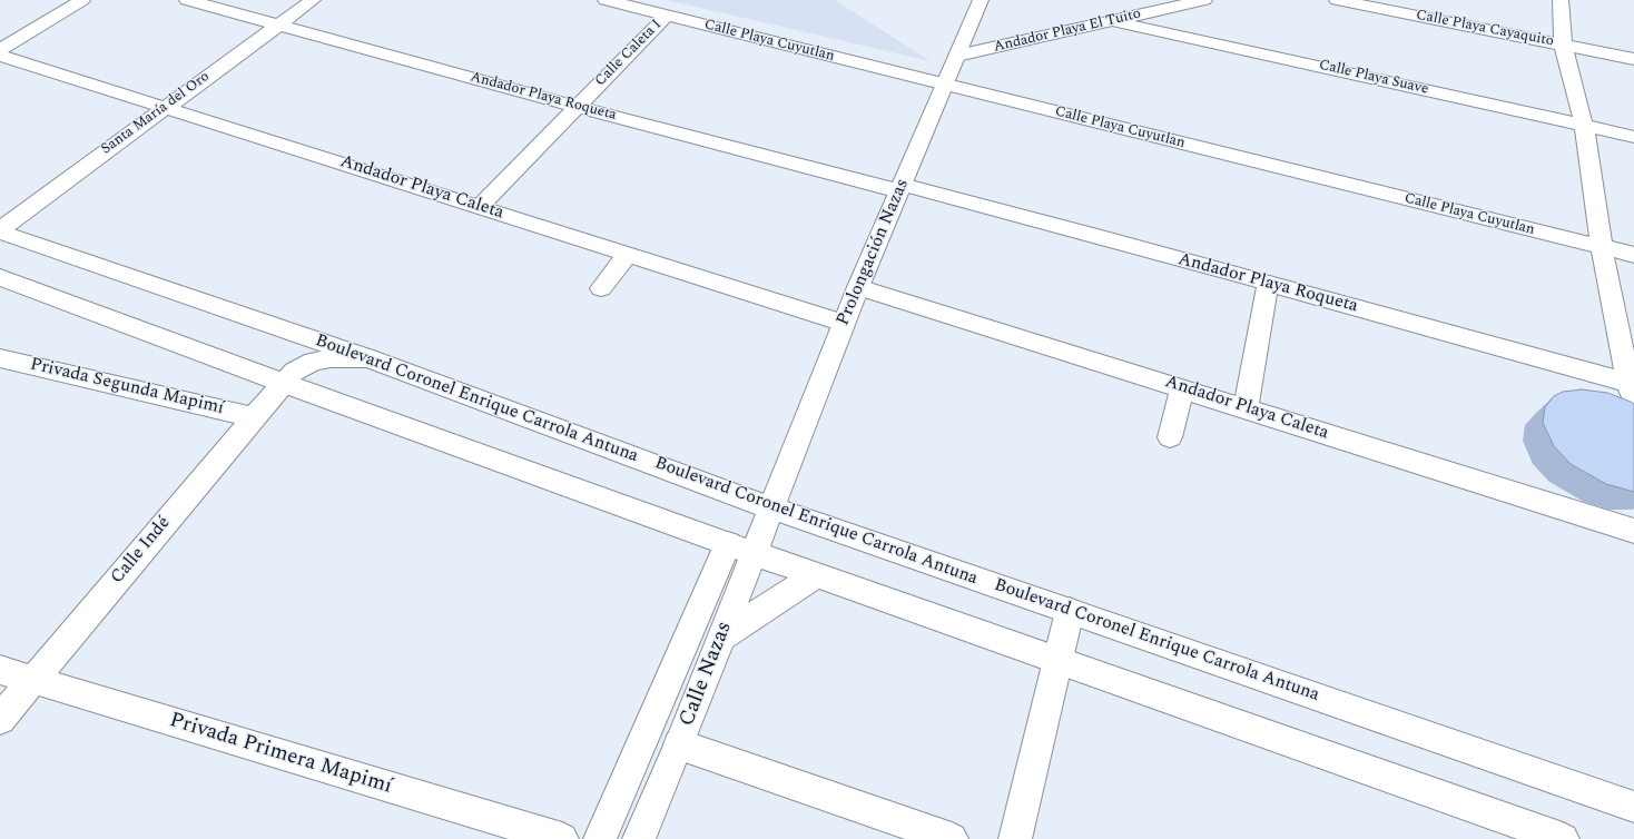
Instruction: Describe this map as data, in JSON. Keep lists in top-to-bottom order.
{
  "streets": {
    "street": [
      "Calle Playa Cayaquito",
      "Andador Playa El Tuito",
      "Calle Playa Cuyutlan",
      "Calle Caleta I",
      "Calle Playa Suave",
      "Andador Playa Roqueta",
      "Santa María del Oro",
      "Andador Playa Caleta",
      "Prolongación Nazas",
      "Privada Segunda Mapimí",
      "Boulevard Coronel Enrique Carrola Antuna",
      "Calle Indé",
      "Calle Nazas",
      "Privada Primera Mapimí"
    ]
  },
  "crossings": [
    ["Andador Playa El Tuito", "Calle Playa Suave"],
    ["Andador Playa El Tuito", "Prolongación Nazas"],
    ["Calle Playa Cuyutlan", "Calle Caleta I"],
    ["Calle Playa Cuyutlan", "Prolongación Nazas"],
    ["Calle Caleta I", "Andador Playa Roqueta"],
    ["Calle Caleta I", "Andador Playa Caleta"],
    ["Andador Playa Roqueta", "Santa María del Oro"],
    ["Andador Playa Roqueta", "Prolongación Nazas"],
    ["Santa María del Oro", "Andador Playa Caleta"],
    ["Santa María del Oro", "Boulevard Coronel Enrique Carrola Antuna"],
    ["Andador Playa Caleta", "Prolongación Nazas"],
    ["Prolongación Nazas", "Boulevard Coronel Enrique Carrola Antuna"],
    ["Prolongación Nazas", "Calle Nazas"],
    ["Privada Segunda Mapimí", "Calle Indé"],
    ["Boulevard Coronel Enrique Carrola Antuna", "Calle Indé"],
    ["Boulevard Coronel Enrique Carrola Antuna", "Calle Nazas"],
    ["Calle Indé", "Privada Primera Mapimí"]
  ]
}
